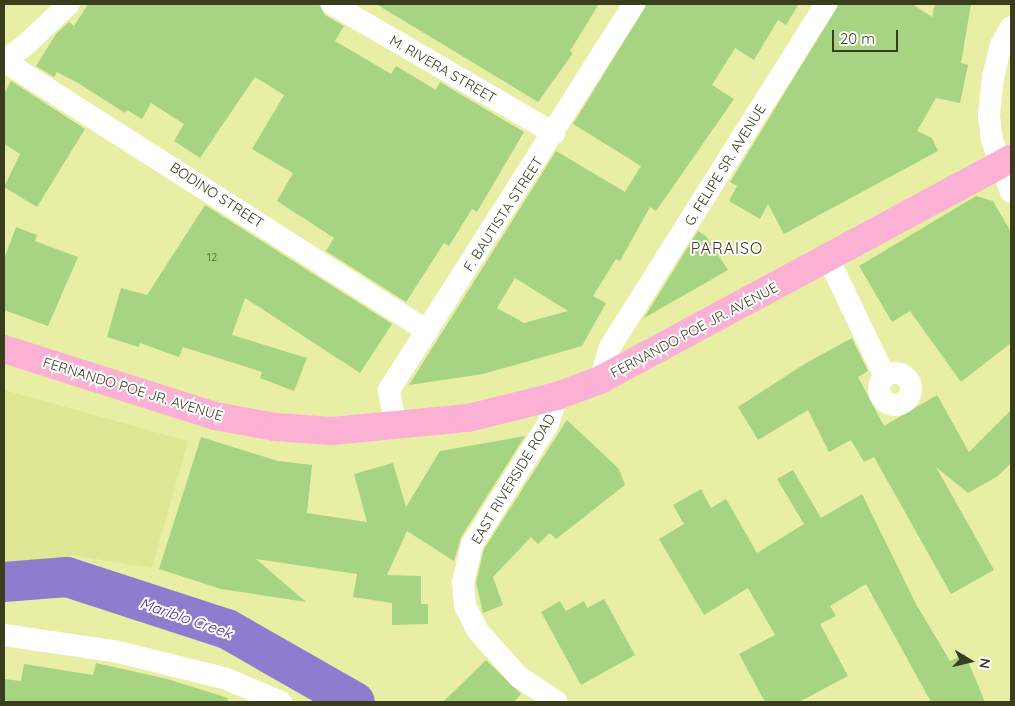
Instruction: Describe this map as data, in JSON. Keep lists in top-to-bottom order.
{
  "streets": {
    "main road": ["FERNANDO POE JR. AVENUE"],
    "street": [
      "M. RIVERA STREET",
      "G. FELIPE SR. AVENUE",
      "BODINO STREET",
      "F. BAUTISTA STREET",
      "EAST RIVERSIDE ROAD"
    ]
  },
  "crossings": [
    ["M. RIVERA STREET", "F. BAUTISTA STREET"],
    ["G. FELIPE SR. AVENUE", "FERNANDO POE JR. AVENUE"],
    ["BODINO STREET", "F. BAUTISTA STREET"],
    ["F. BAUTISTA STREET", "FERNANDO POE JR. AVENUE"],
    ["FERNANDO POE JR. AVENUE", "EAST RIVERSIDE ROAD"]
  ],
  "districts": ["PARAISO"],
  "water": ["Mariblo Creek"],
  "house_numbers": ["12"],
  "scale_bar": "20 m",
  "north": "right"
}
